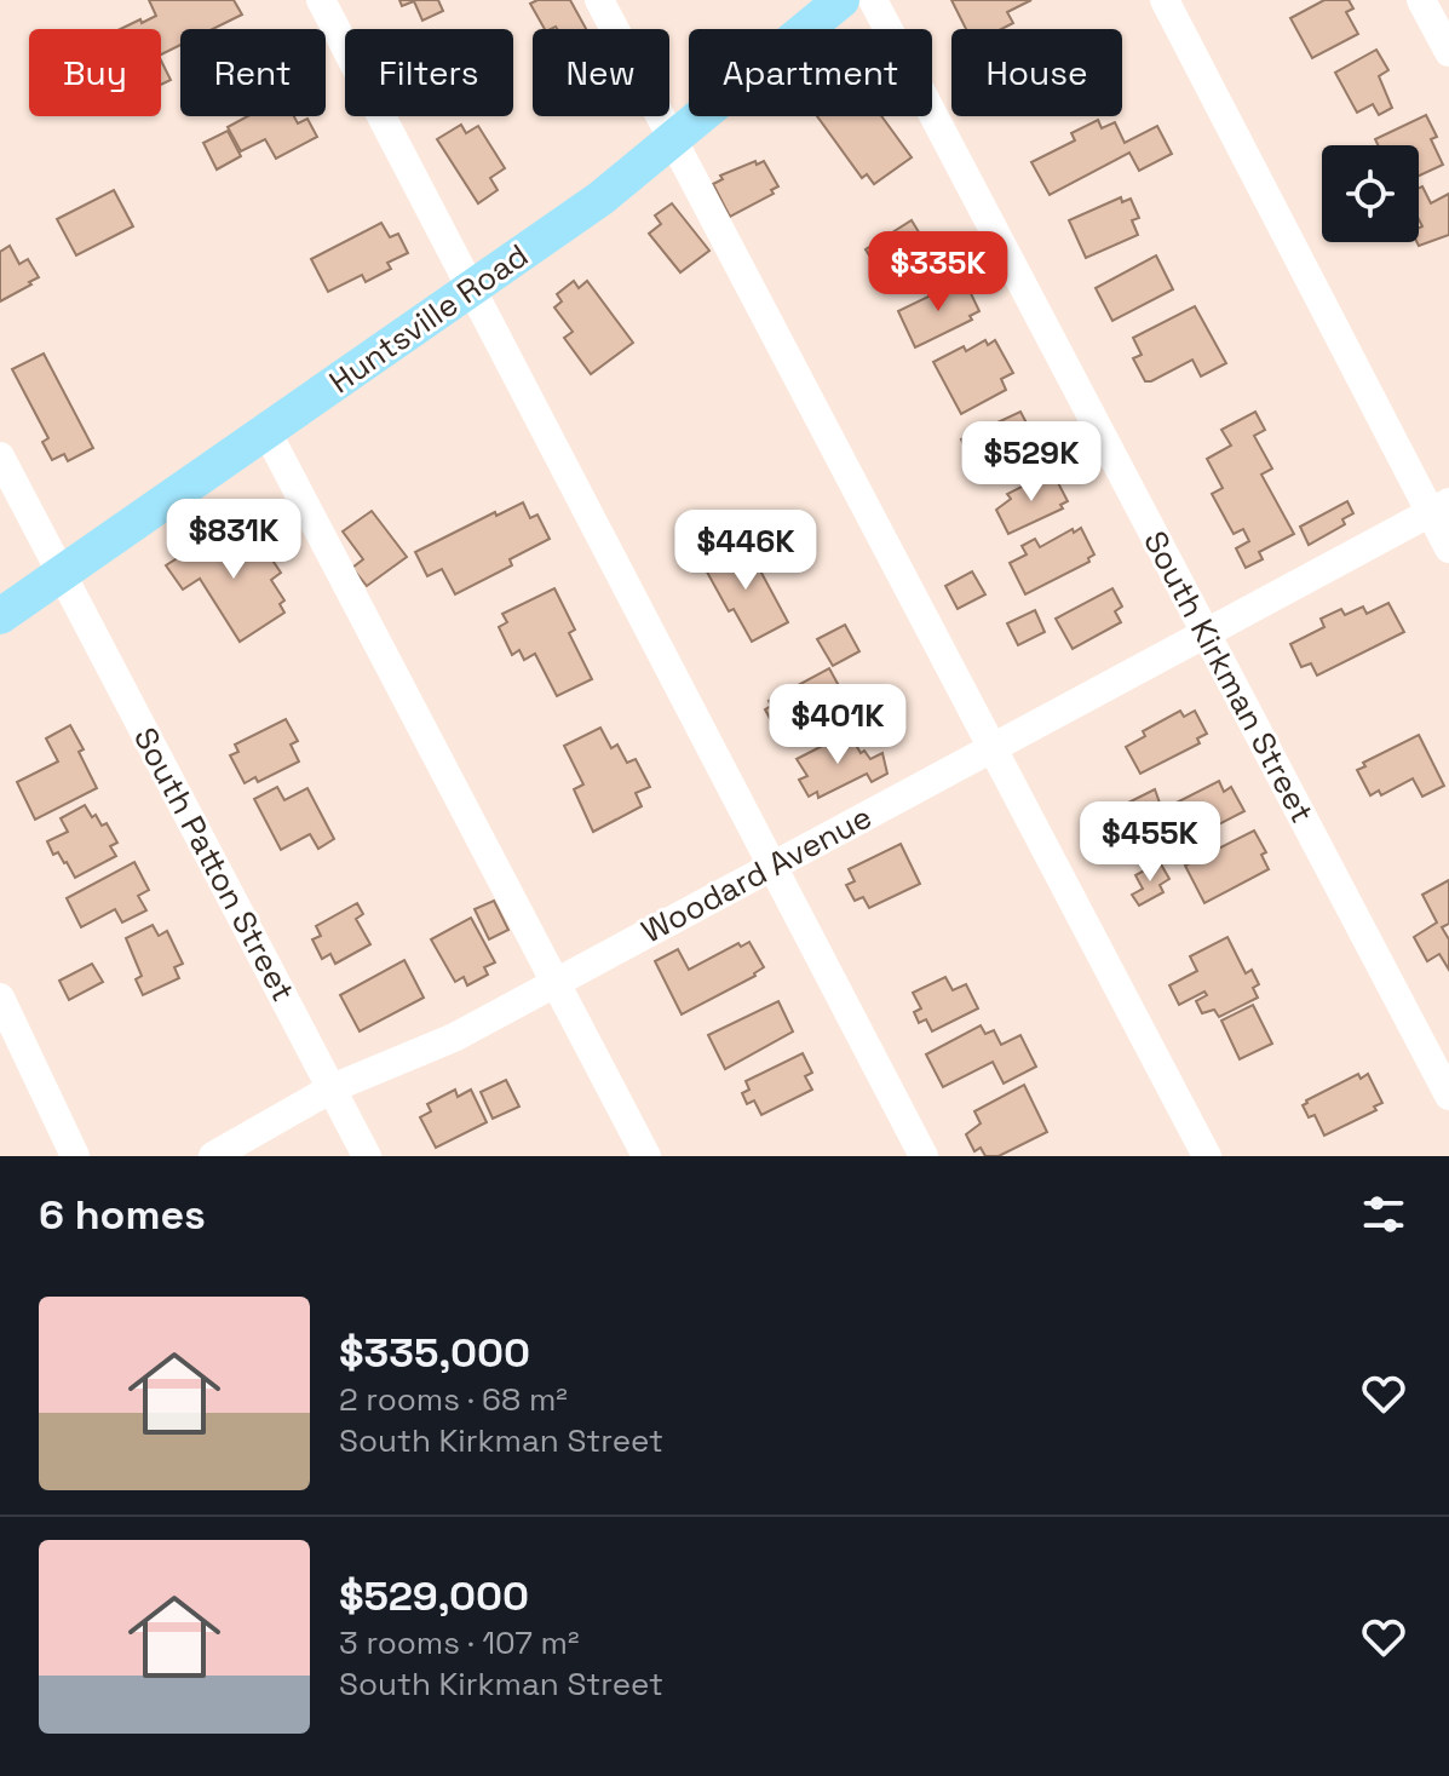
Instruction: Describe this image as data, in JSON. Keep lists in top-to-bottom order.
{
  "streets": {
    "main road": ["Huntsville Road"],
    "street": ["South Kirkman Street", "South Patton Street", "Woodard Avenue"]
  },
  "crossings": [
    ["Huntsville Road", "South Patton Street"],
    ["South Kirkman Street", "Woodard Avenue"],
    ["South Patton Street", "Woodard Avenue"]
  ],
  "page": {
    "chip": [
      "Buy",
      "Rent",
      "Filters",
      "New",
      "Apartment",
      "House"
    ],
    "price": [
      "$335K",
      "$529K",
      "$831K",
      "$446K",
      "$401K",
      "$455K"
    ],
    "heading": "6 homes",
    "list": [
      {
        "name": "$335,000",
        "note": "2 rooms · 68 m² · South Kirkman Street"
      },
      {
        "name": "$529,000",
        "note": "3 rooms · 107 m² · South Kirkman Street"
      }
    ]
  }
}
